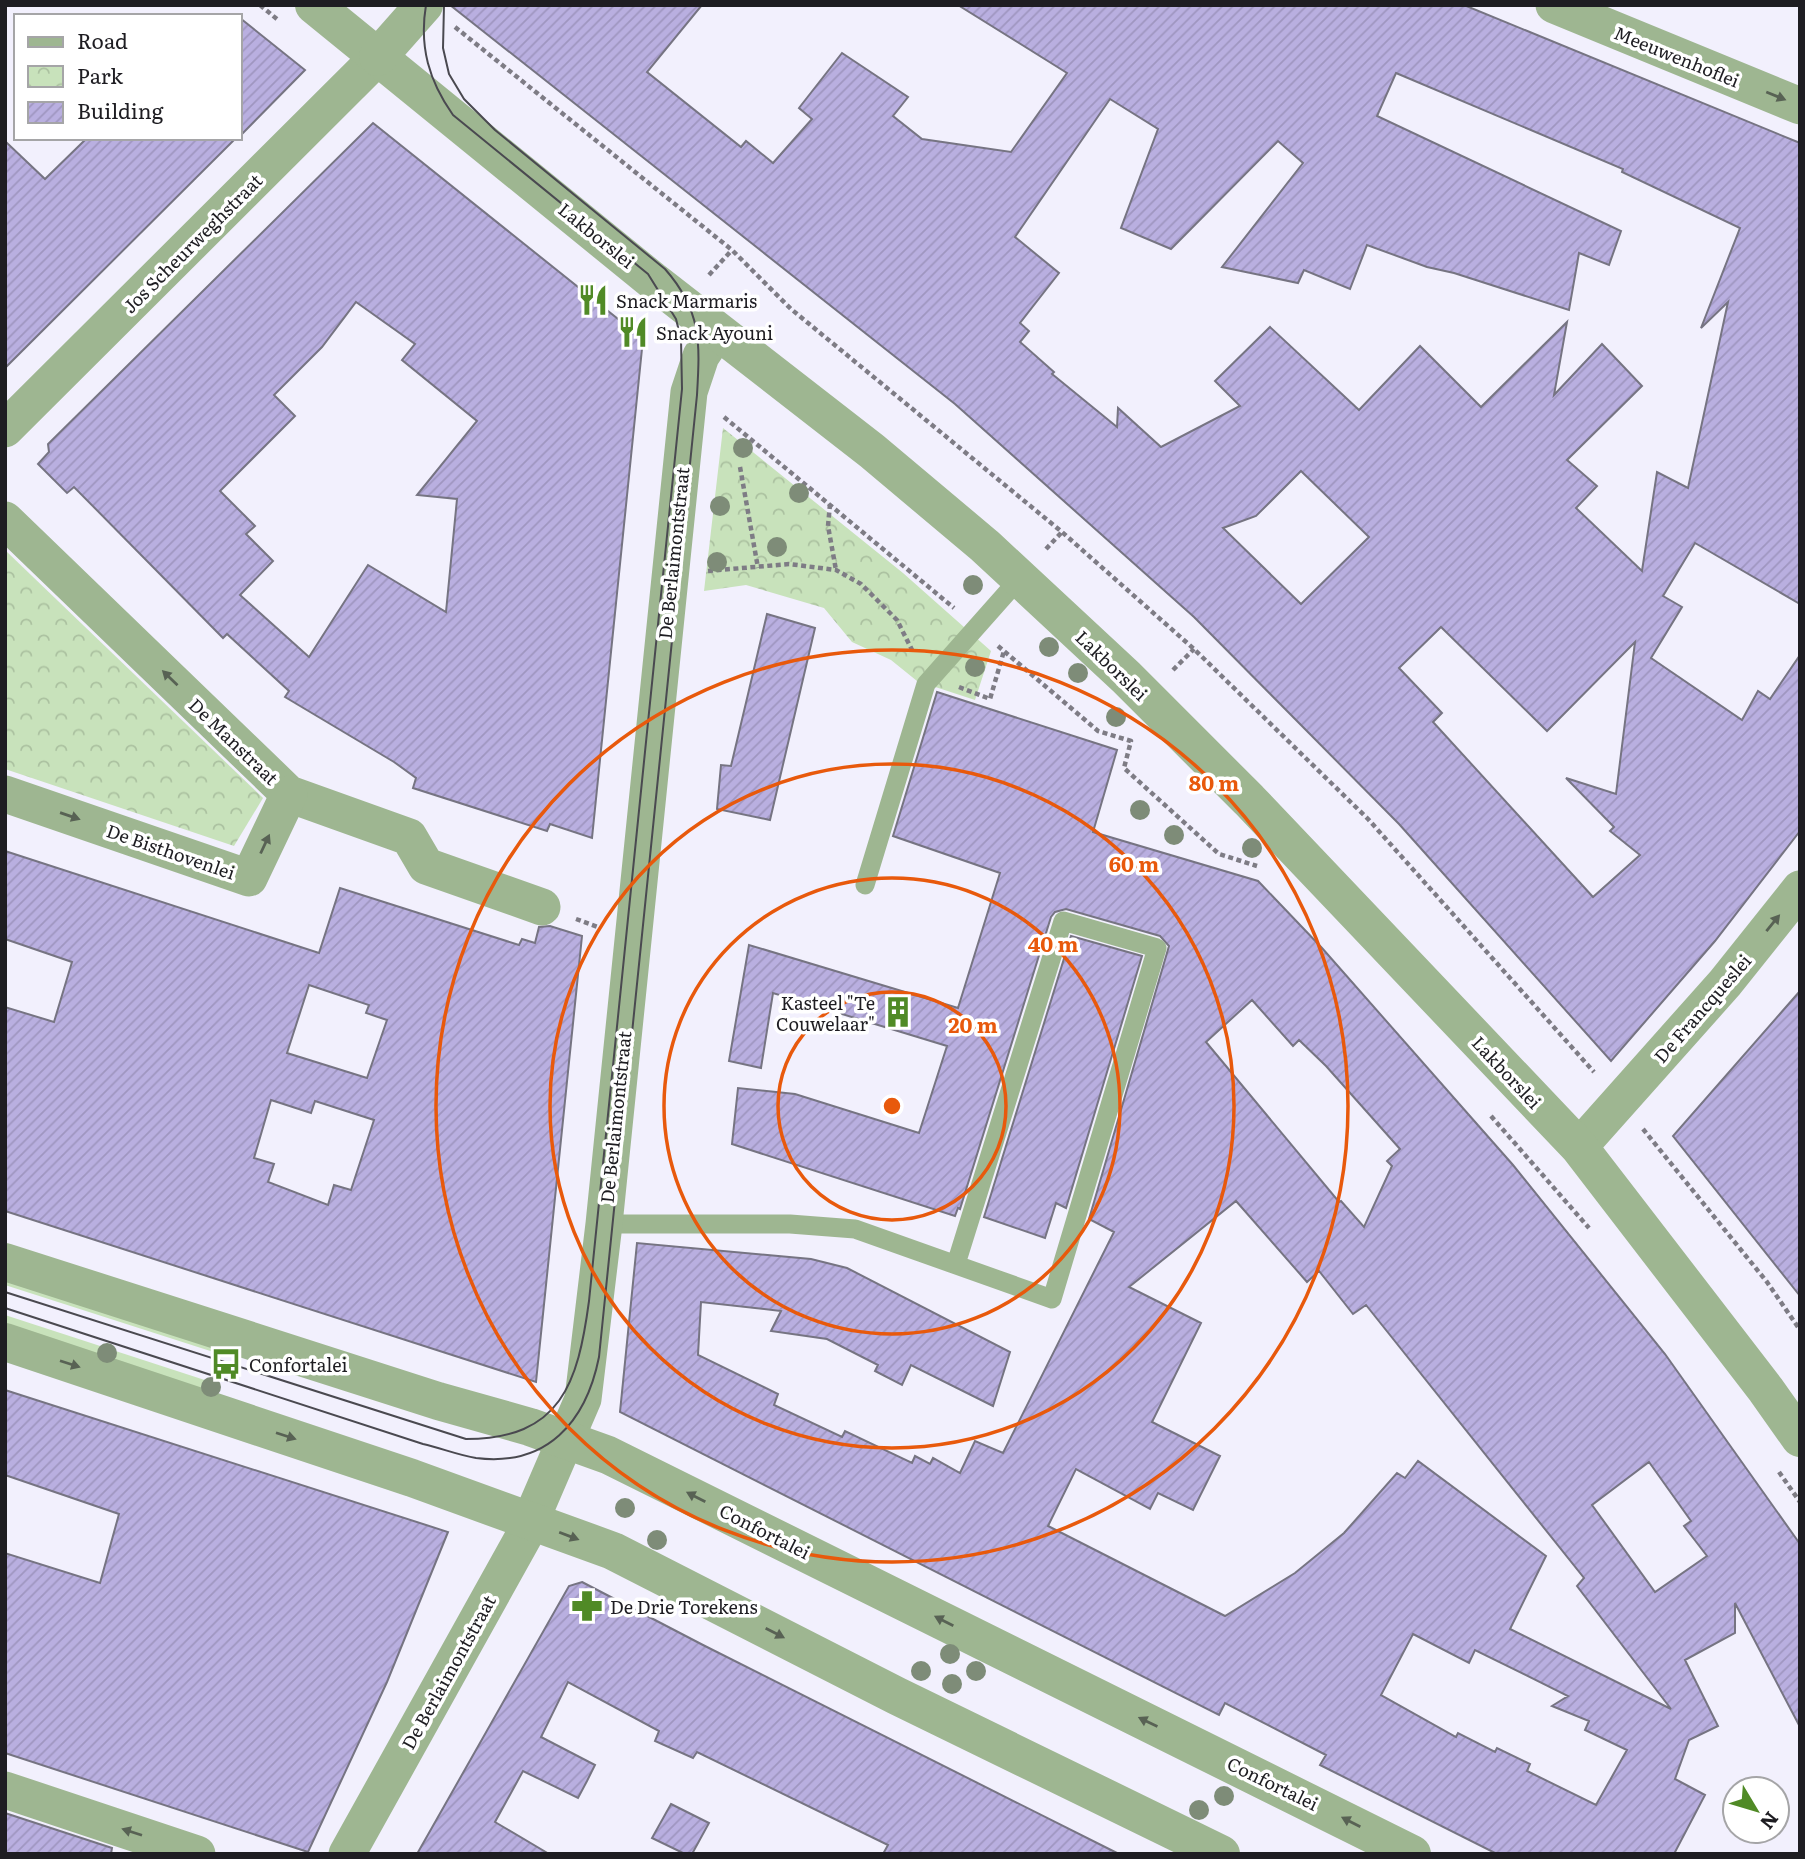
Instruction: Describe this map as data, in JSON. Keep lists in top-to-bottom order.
{
  "streets": {
    "street": [
      "Meeuwenhoflei",
      "Lakborslei",
      "Jos Scheurweghstraat",
      "De Berlaimontstraat",
      "De Manstraat",
      "De Bisthovenlei",
      "De Francqueslei",
      "Confortalei"
    ]
  },
  "crossings": [
    ["Lakborslei", "Jos Scheurweghstraat"],
    ["Lakborslei", "De Berlaimontstraat"],
    ["Lakborslei", "De Francqueslei"],
    ["De Berlaimontstraat", "Confortalei"],
    ["De Manstraat", "De Bisthovenlei"]
  ],
  "one_way": [
    "Meeuwenhoflei",
    "De Manstraat",
    "De Bisthovenlei",
    "De Francqueslei"
  ],
  "places": {
    "restaurant": ["Snack Marmaris", "Snack Ayouni"],
    "building": ["Kasteel \"Te Couwelaar\""],
    "bus stop": ["Confortalei"],
    "pharmacy": ["De Drie Torekens"]
  },
  "legend": ["Road", "Park", "Building"],
  "north": "bottom right",
  "rings": [
    "80 m",
    "60 m",
    "40 m",
    "20 m"
  ]
}
